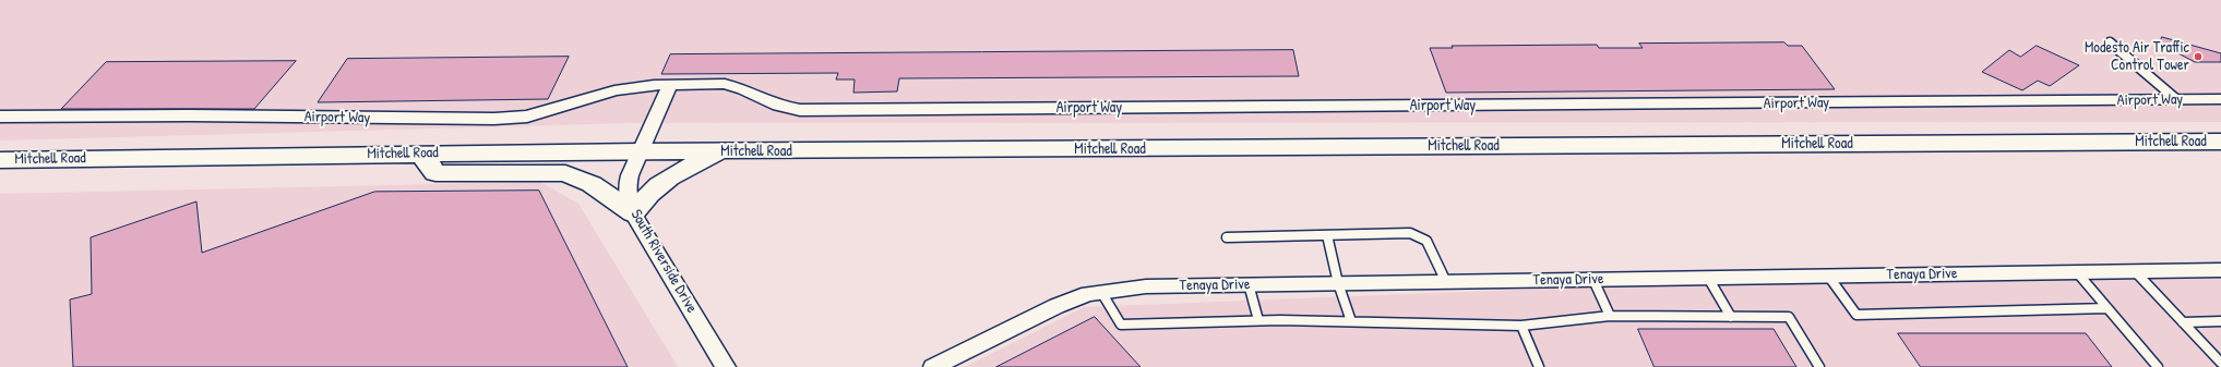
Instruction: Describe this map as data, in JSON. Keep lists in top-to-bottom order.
{
  "streets": {
    "main road": ["Mitchell Road"],
    "street": ["Airport Way", "South Riverside Drive", "Tenaya Drive"]
  },
  "crossings": [
    ["Mitchell Road", "South Riverside Drive"]
  ],
  "places": ["Modesto Air Traffic Control Tower"]
}
